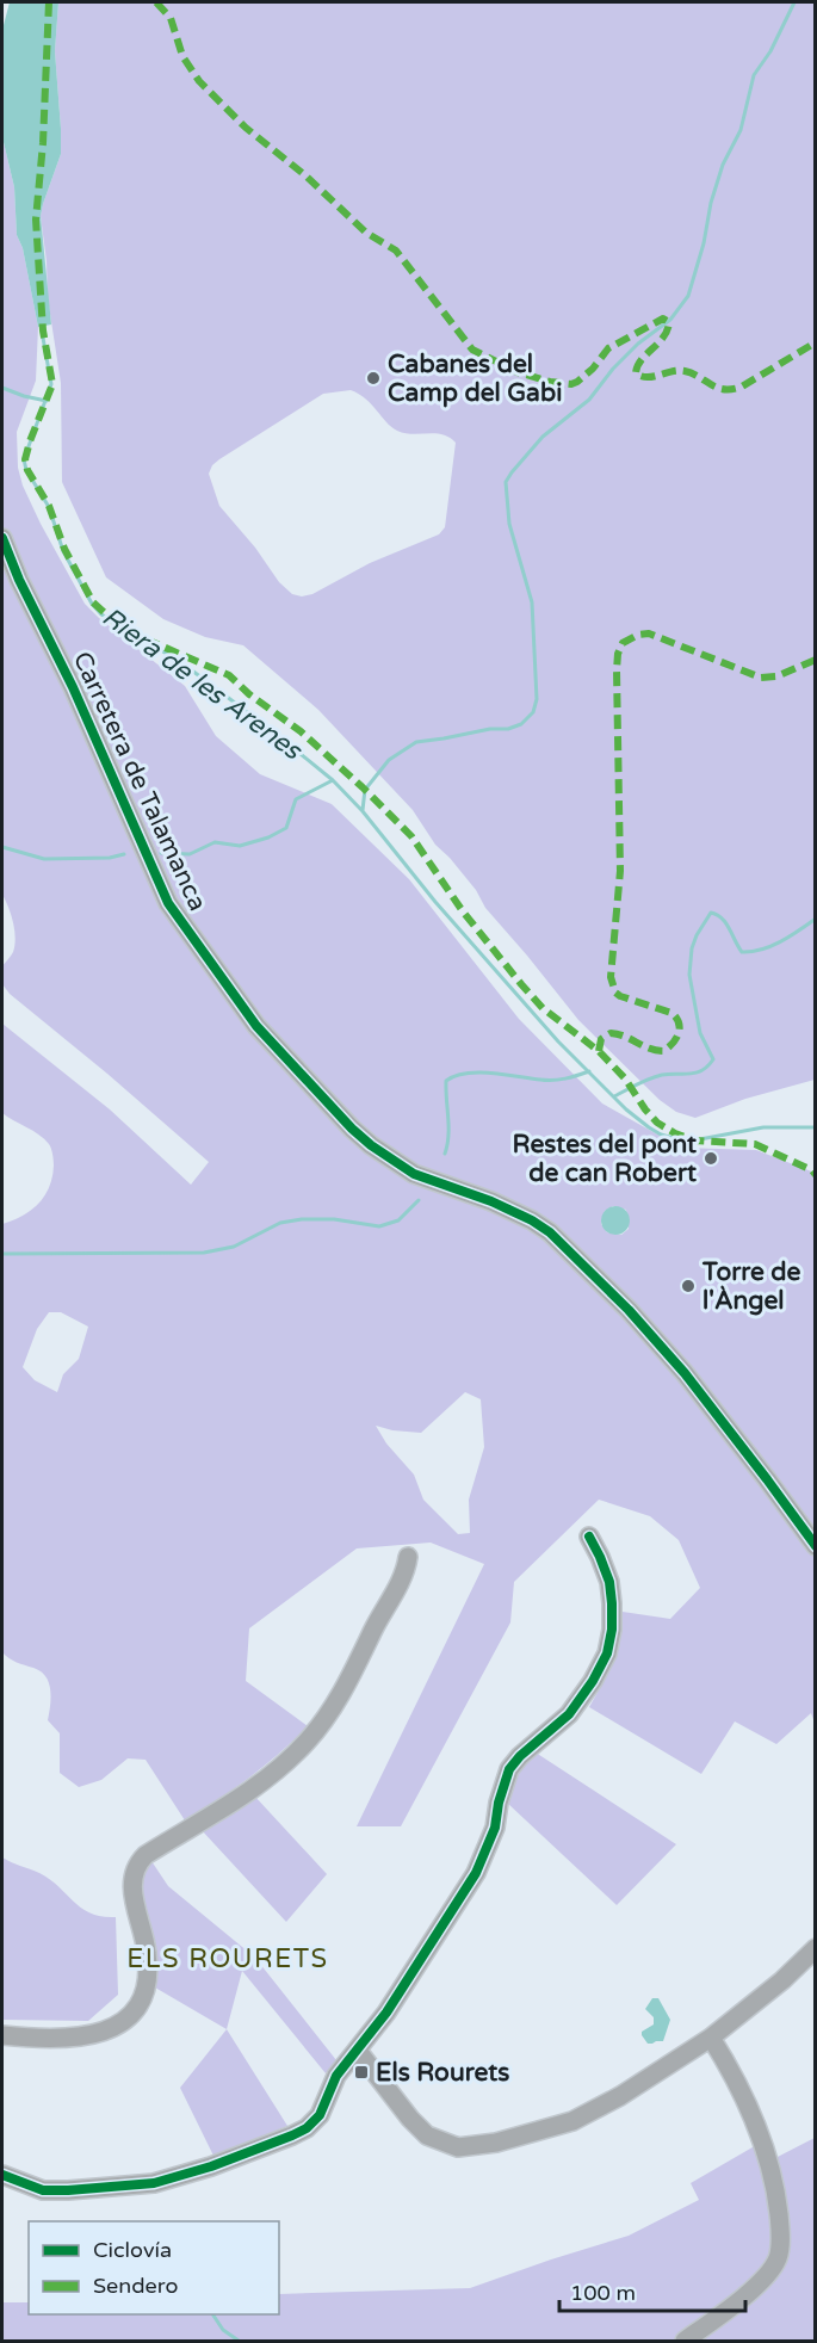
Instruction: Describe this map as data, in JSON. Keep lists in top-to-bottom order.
{
  "streets": {
    "street": ["Carretera de Talamanca"]
  },
  "districts": ["ELS ROURETS"],
  "water": ["Riera de les Arenes"],
  "places": {
    "other": ["Cabanes del Camp del Gabi", "Restes del pont de can Robert", "Torre de l'Àngel"],
    "transit": ["Els Rourets"]
  },
  "legend": ["Ciclovía", "Sendero"],
  "scale_bar": "100 m"
}
